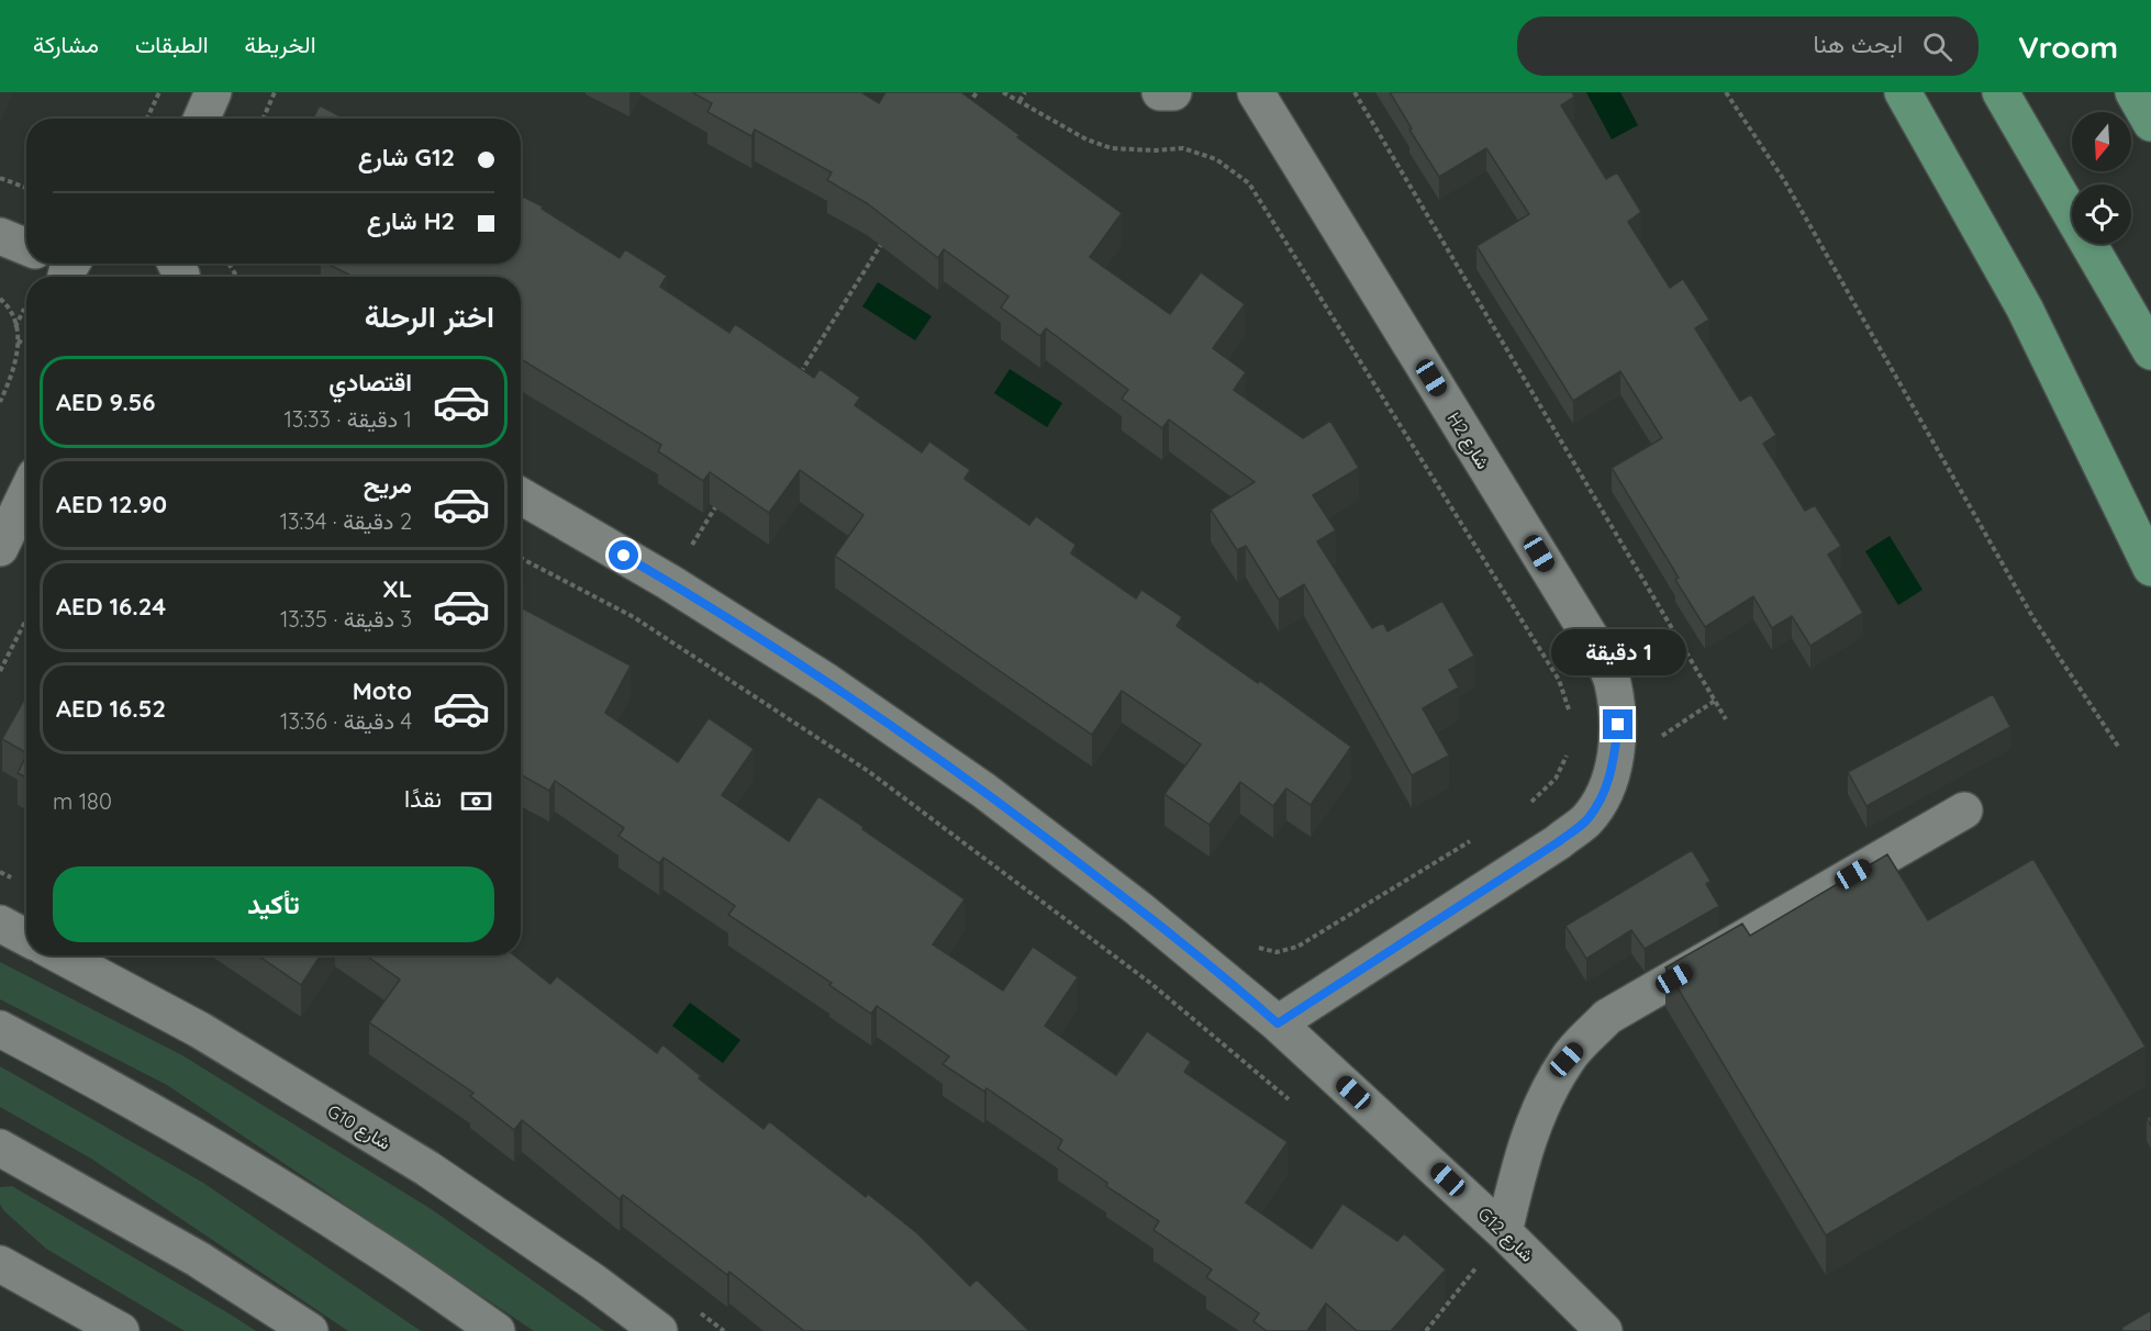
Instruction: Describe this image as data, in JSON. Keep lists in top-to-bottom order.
{
  "streets": {
    "street": ["H2 شارع", "G10 شارع", "G12 شارع"]
  },
  "crossings": [
    ["H2 شارع", "G12 شارع"]
  ],
  "north": "bottom",
  "page": {
    "header": "Vroom",
    "search": "ابحث هنا",
    "nav": ["الخريطة", "الطبقات", "مشاركة"],
    "banner": ["G12 شارع", "H2 شارع"],
    "heading": "اختر الرحلة",
    "list": [
      {
        "name": "اقتصادي",
        "note": "1 دقيقة · 13:33",
        "value": "AED 9.56"
      },
      {
        "name": "مريح",
        "note": "2 دقيقة · 13:34",
        "value": "AED 12.90"
      },
      {
        "name": "XL",
        "note": "3 دقيقة · 13:35",
        "value": "AED 16.24"
      },
      {
        "name": "Moto",
        "note": "4 دقيقة · 13:36",
        "value": "AED 16.52"
      }
    ],
    "bubble": "1 دقيقة",
    "pay": ["نقدًا", "180 m"],
    "buttons": "تأكيد"
  }
}
